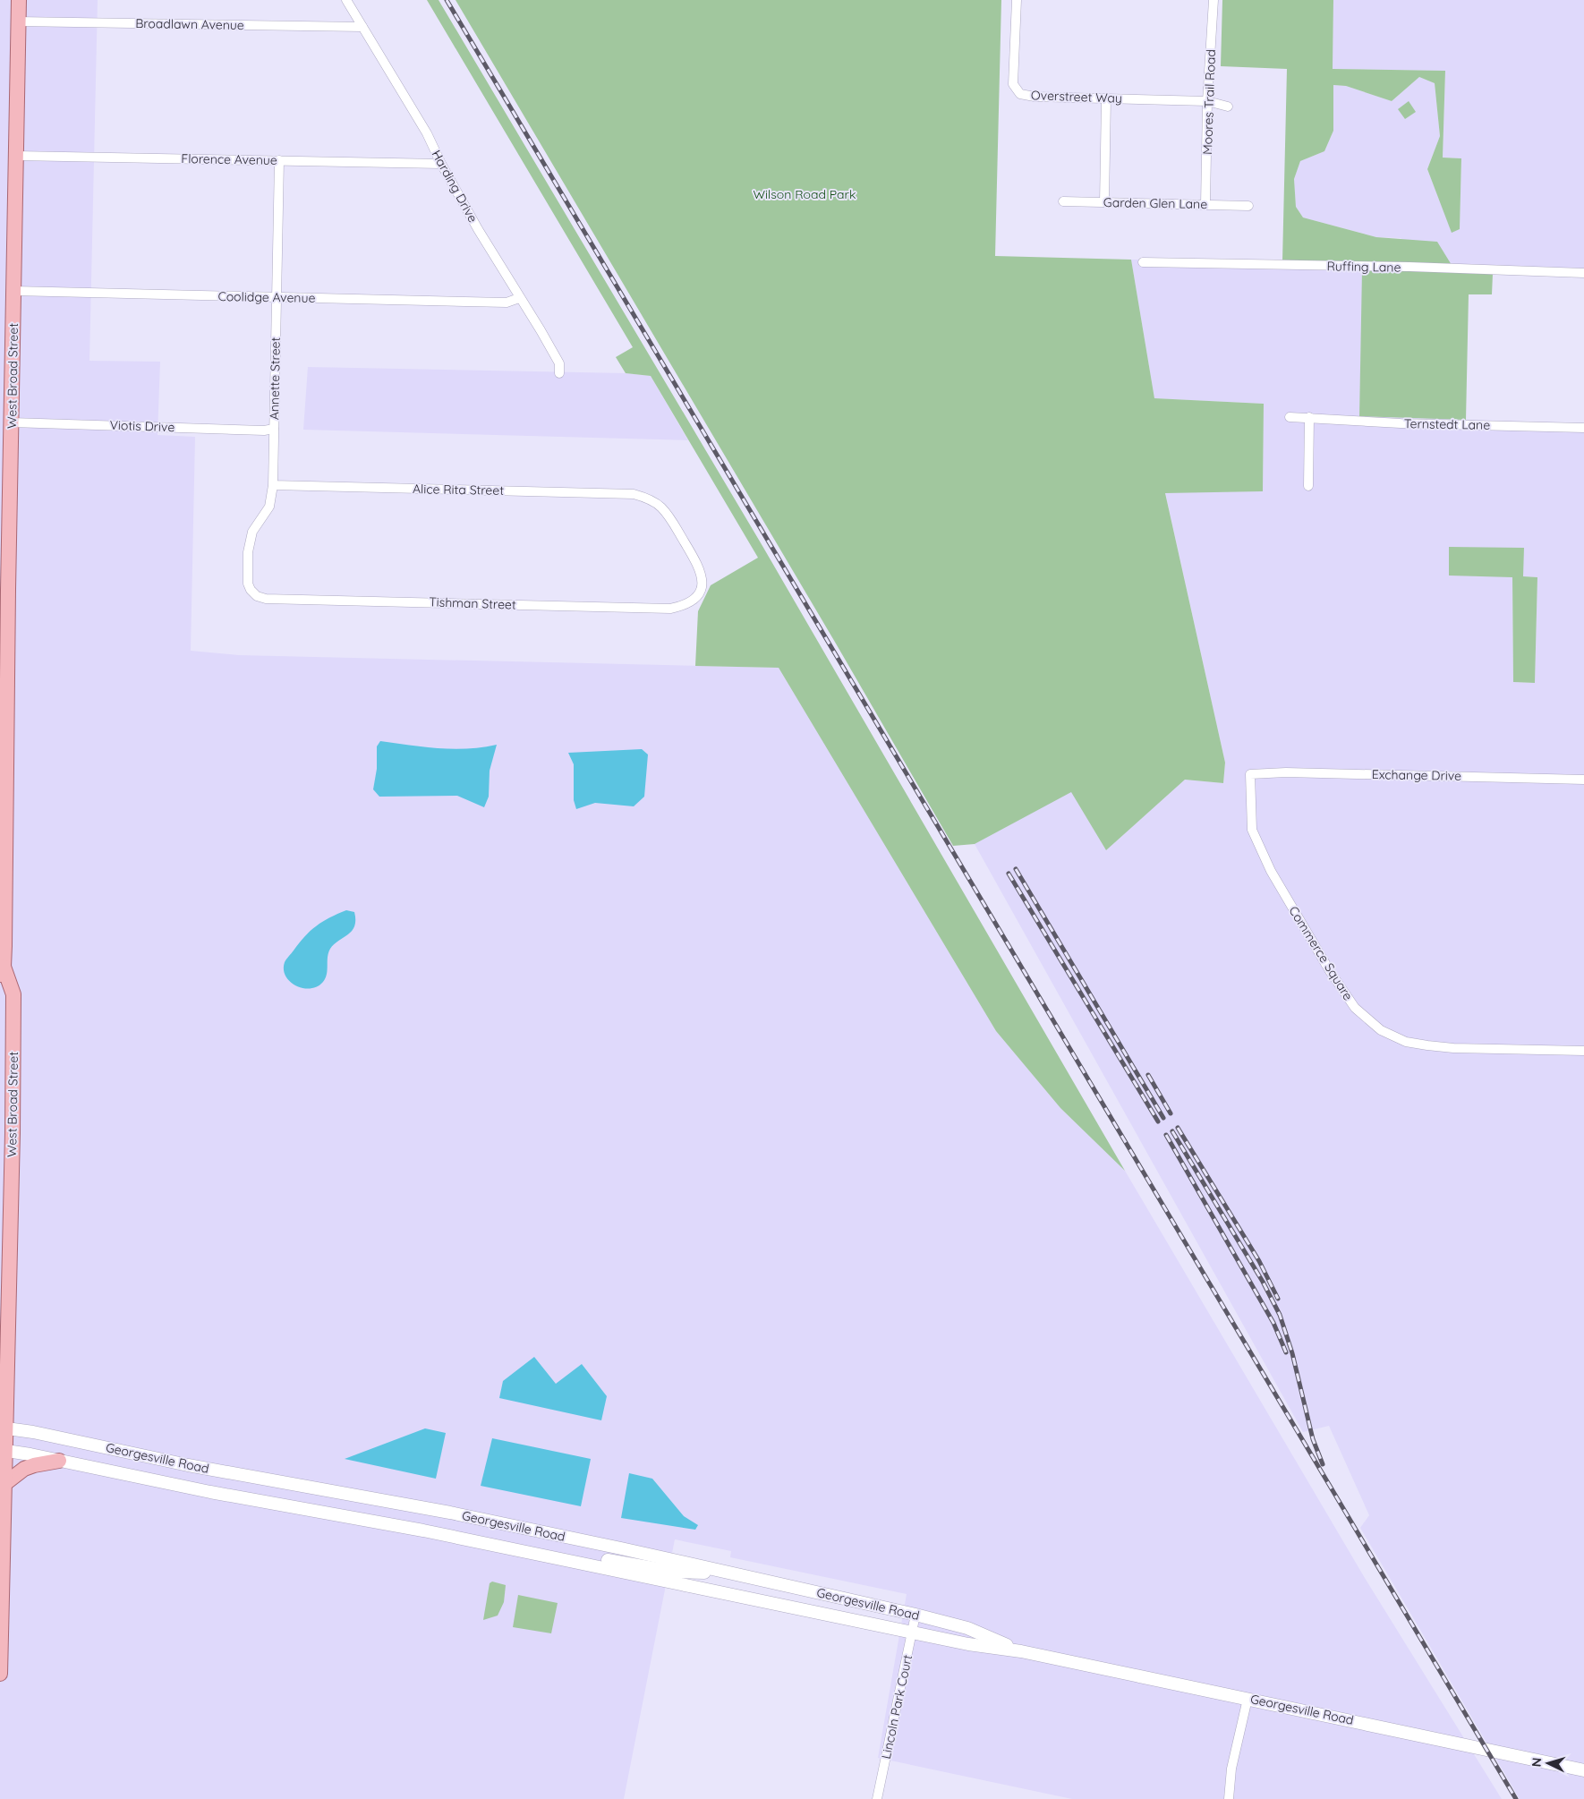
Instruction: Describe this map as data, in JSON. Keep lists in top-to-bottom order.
{
  "streets": {
    "main road": ["West Broad Street", "Georgesville Road"],
    "street": [
      "Broadlawn Avenue",
      "Overstreet Way",
      "Moores Trail Road",
      "Florence Avenue",
      "Harding Drive",
      "Garden Glen Lane",
      "Ruffing Lane",
      "Coolidge Avenue",
      "Annette Street",
      "Ternstedt Lane",
      "Viotis Drive",
      "Alice Rita Street",
      "Tishman Street",
      "Exchange Drive",
      "Commerce Square",
      "Lincoln Park Court"
    ]
  },
  "crossings": [
    ["Broadlawn Avenue", "Harding Drive"],
    ["Broadlawn Avenue", "West Broad Street"],
    ["Overstreet Way", "Moores Trail Road"],
    ["Moores Trail Road", "Garden Glen Lane"],
    ["Florence Avenue", "Harding Drive"],
    ["Florence Avenue", "West Broad Street"],
    ["Florence Avenue", "Annette Street"],
    ["Harding Drive", "Coolidge Avenue"],
    ["Coolidge Avenue", "West Broad Street"],
    ["Coolidge Avenue", "Annette Street"],
    ["West Broad Street", "Viotis Drive"],
    ["West Broad Street", "Georgesville Road"],
    ["Annette Street", "Viotis Drive"],
    ["Annette Street", "Alice Rita Street"],
    ["Annette Street", "Tishman Street"],
    ["Alice Rita Street", "Tishman Street"],
    ["Exchange Drive", "Commerce Square"],
    ["Georgesville Road", "Lincoln Park Court"]
  ],
  "parks": ["Wilson Road Park"],
  "north": "left"
}
